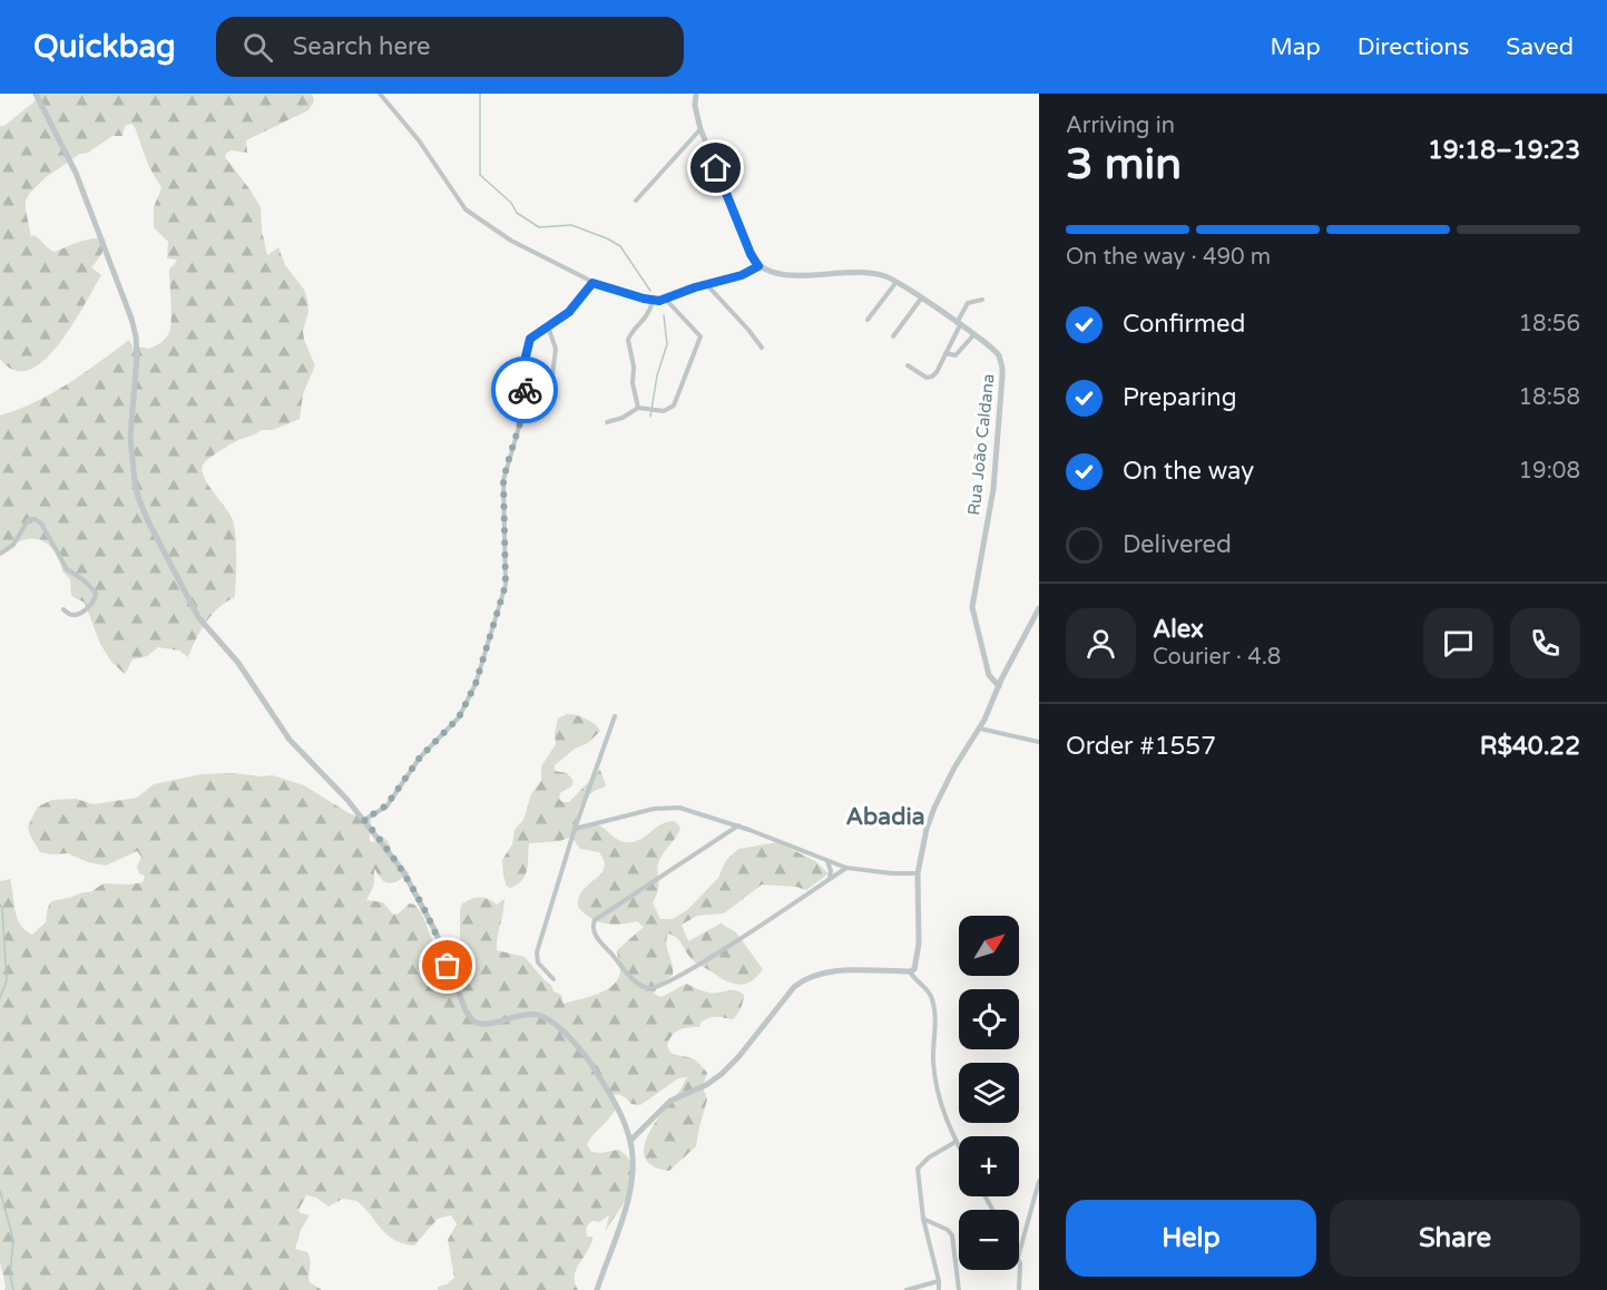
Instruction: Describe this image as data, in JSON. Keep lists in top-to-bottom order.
{
  "streets": {
    "street": ["Rua João Caldana"]
  },
  "districts": ["Abadia"],
  "north": "top right",
  "page": {
    "header": "Quickbag",
    "search": "Search here",
    "nav": ["Map", "Directions", "Saved"],
    "heading": ["3 min", "Arriving in", "19:18–19:23"],
    "panel": [
      "Alex",
      "Courier · 4.8",
      "Order #1557",
      "R$40.22"
    ],
    "bar": "On the way · 490 m",
    "list": [
      ["Confirmed", "18:56"],
      ["Preparing", "18:58"],
      ["On the way", "19:08"],
      "Delivered"
    ],
    "map_buttons": ["+", "−"],
    "buttons": ["Help", "Share"]
  }
}
